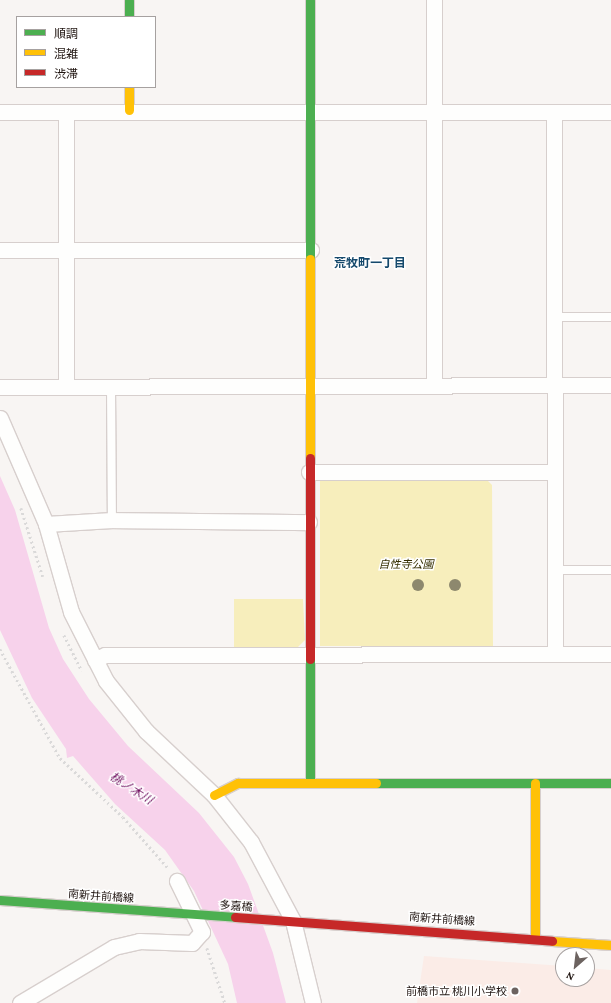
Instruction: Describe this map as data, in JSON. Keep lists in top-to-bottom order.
{
  "streets": {
    "street": ["南新井前橋線", "多嘉橋"]
  },
  "crossings": [
    ["南新井前橋線", "多嘉橋"]
  ],
  "districts": ["荒牧町一丁目"],
  "water": ["桃ノ木川"],
  "parks": ["自性寺公園"],
  "places": ["前橋市立 桃川小学校"],
  "legend": ["順調", "混雑", "渋滞"],
  "north": "bottom left"
}
